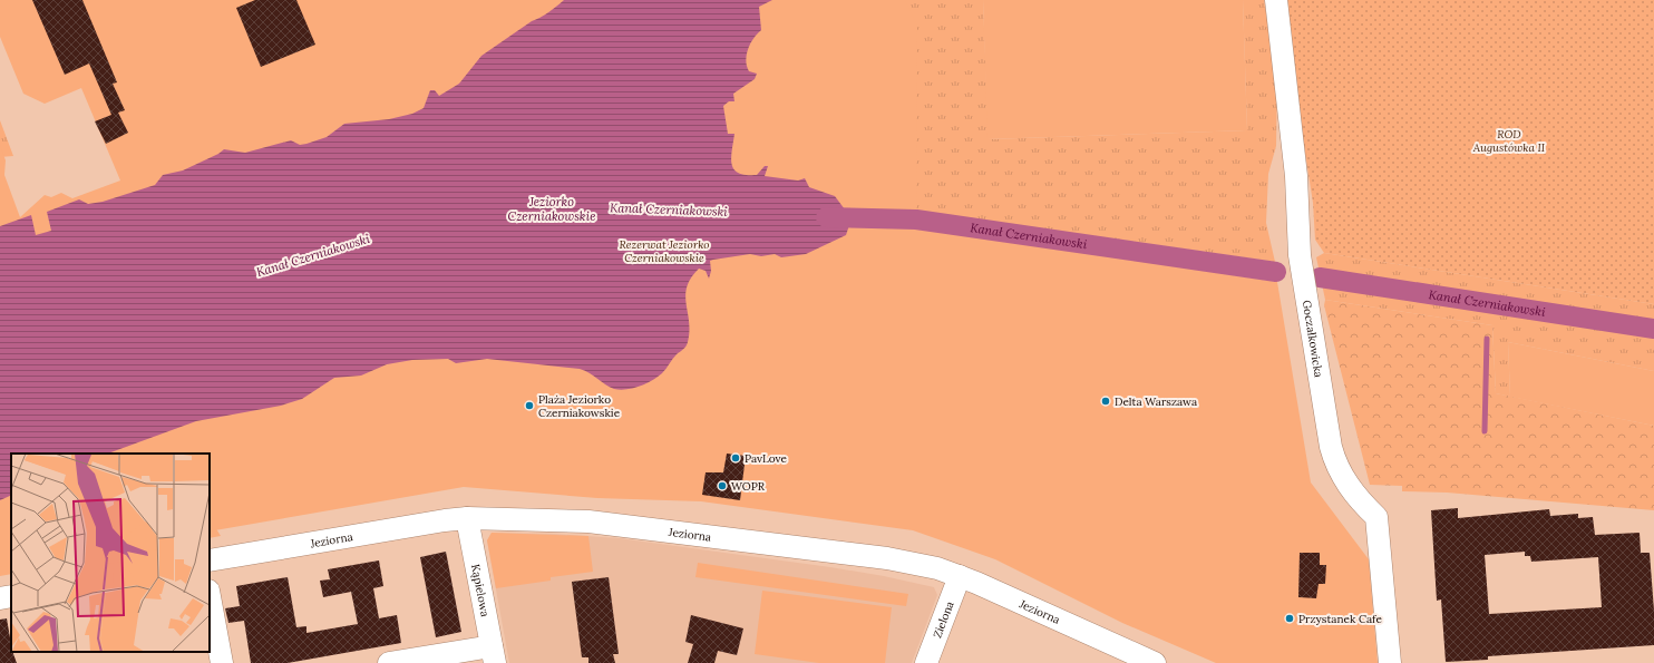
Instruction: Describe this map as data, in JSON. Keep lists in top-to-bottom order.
{
  "streets": {
    "street": [
      "Goczałkowicka",
      "Jeziorna",
      "Kąpielowa",
      "Zielona"
    ]
  },
  "crossings": [
    ["Jeziorna", "Kąpielowa"],
    ["Jeziorna", "Zielona"]
  ],
  "water": ["Jeziorko Czerniakowskie", "Kanał Czerniakowski"],
  "parks": ["ROD Augustówka II", "Rezerwat Jeziorko Czerniakowskie"],
  "places": [
    "Delta Warszawa",
    "Plaża Jeziorko Czerniakowskie",
    "PavLove",
    "WOPR",
    "Przystanek Cafe"
  ]
}
